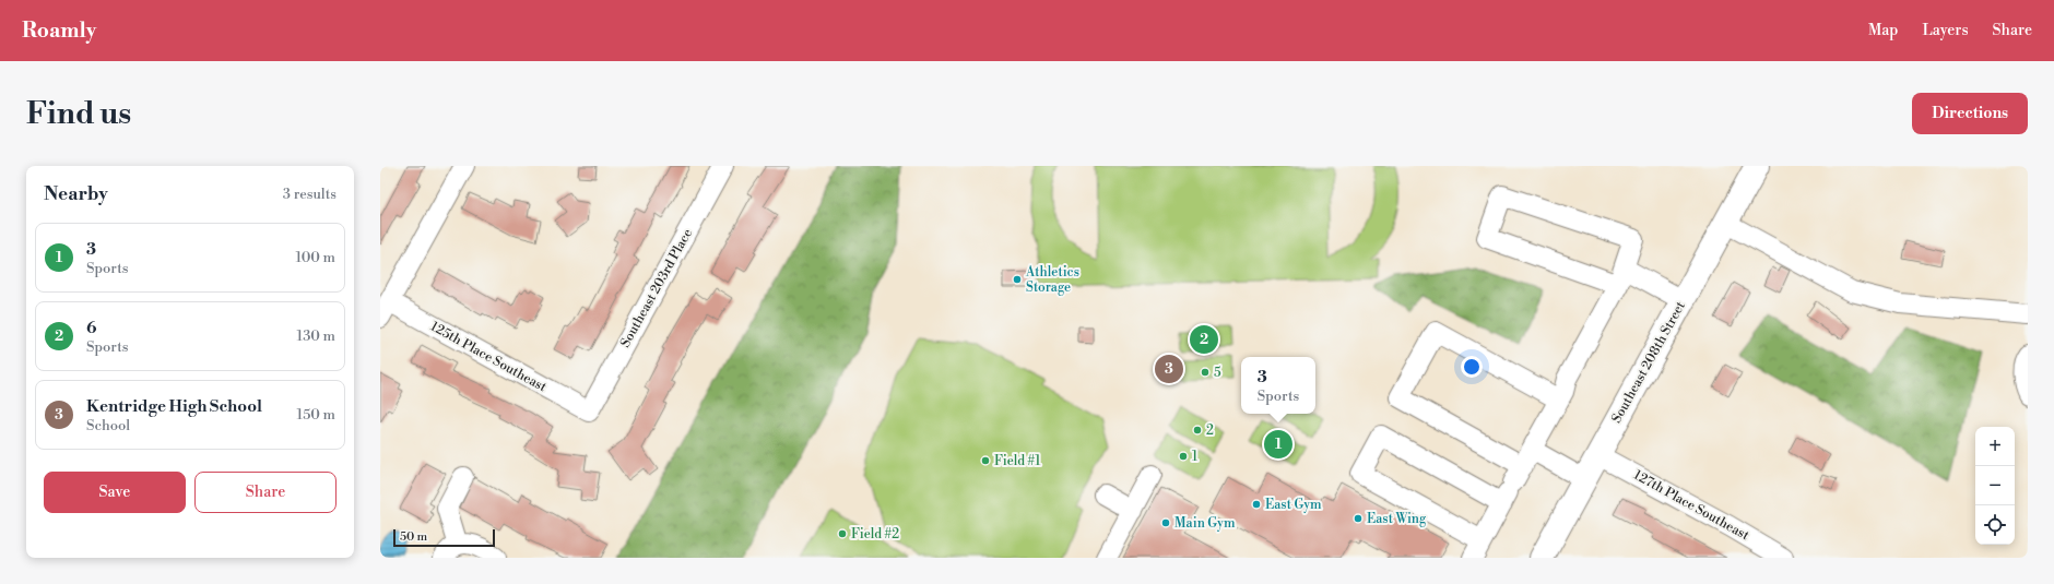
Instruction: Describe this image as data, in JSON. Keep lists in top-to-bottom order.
{
  "streets": {
    "main road": ["Southeast 208th Street"],
    "street": ["Southeast 203rd Place", "125th Place Southeast", "127th Place Southeast"]
  },
  "crossings": [
    ["Southeast 203rd Place", "125th Place Southeast"],
    ["Southeast 208th Street", "127th Place Southeast"]
  ],
  "places": [
    "Athletics Storage",
    "5",
    "2",
    "1",
    "Field #1",
    "East Gym",
    "East Wing",
    "Main Gym",
    "Field #2"
  ],
  "scale_bar": "50 m",
  "page": {
    "header": "Roamly",
    "nav": ["Map", "Layers", "Share"],
    "buttons": [
      "Directions",
      ["Save", "Share"]
    ],
    "title": "Find us",
    "heading": ["Nearby", "3 results"],
    "list": [
      {
        "mark": "1",
        "name": "3",
        "note": "Sports",
        "value": "100 m"
      },
      {
        "mark": "2",
        "name": "6",
        "note": "Sports",
        "value": "130 m"
      },
      {
        "mark": "3",
        "name": "Kentridge High School",
        "note": "School",
        "value": "150 m"
      }
    ],
    "pins": ["2", "3", "1"],
    "popup": ["3", "Sports"],
    "map_buttons": ["+", "−"],
    "scale": "50 m"
  }
}
